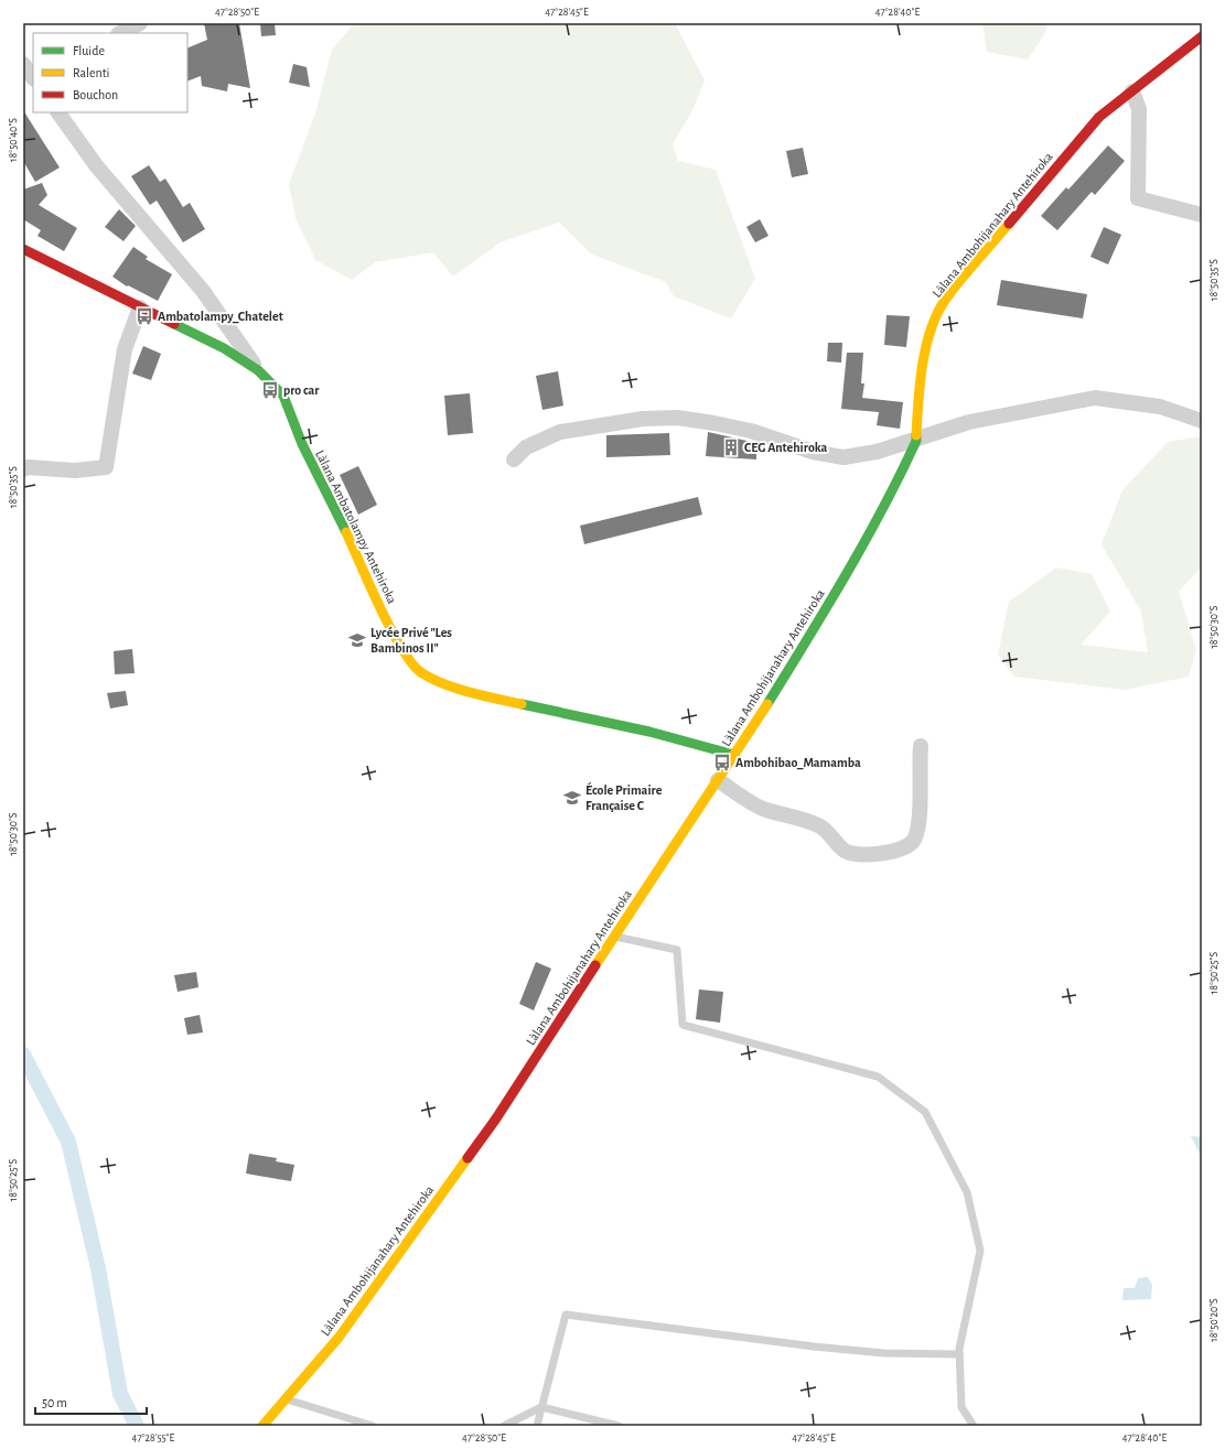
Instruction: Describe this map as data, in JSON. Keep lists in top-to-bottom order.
{
  "streets": {
    "street": ["Làlana Ambohijanahary Antehiroka", "Làlana Ambatolampy Antehiroka"]
  },
  "crossings": [
    ["Làlana Ambohijanahary Antehiroka", "Làlana Ambatolampy Antehiroka"]
  ],
  "places": {
    "bus stop": ["Ambatolampy_Chatelet", "pro car", "Ambohibao_Mamamba"],
    "building": ["CEG Antehiroka"],
    "school or university": ["Lycée Privé \"Les Bambinos II\"", "École Primaire Française C"]
  },
  "legend": ["Fluide", "Ralenti", "Bouchon"],
  "scale_bar": "50 m",
  "coordinates": [
    "47°28'50\"E",
    "47°28'45\"E",
    "47°28'40\"E",
    "18°50'40\"S",
    "18°50'35\"S",
    "18°50'30\"S",
    "18°50'25\"S",
    "18°50'20\"S",
    "47°28'55\"E"
  ]
}
